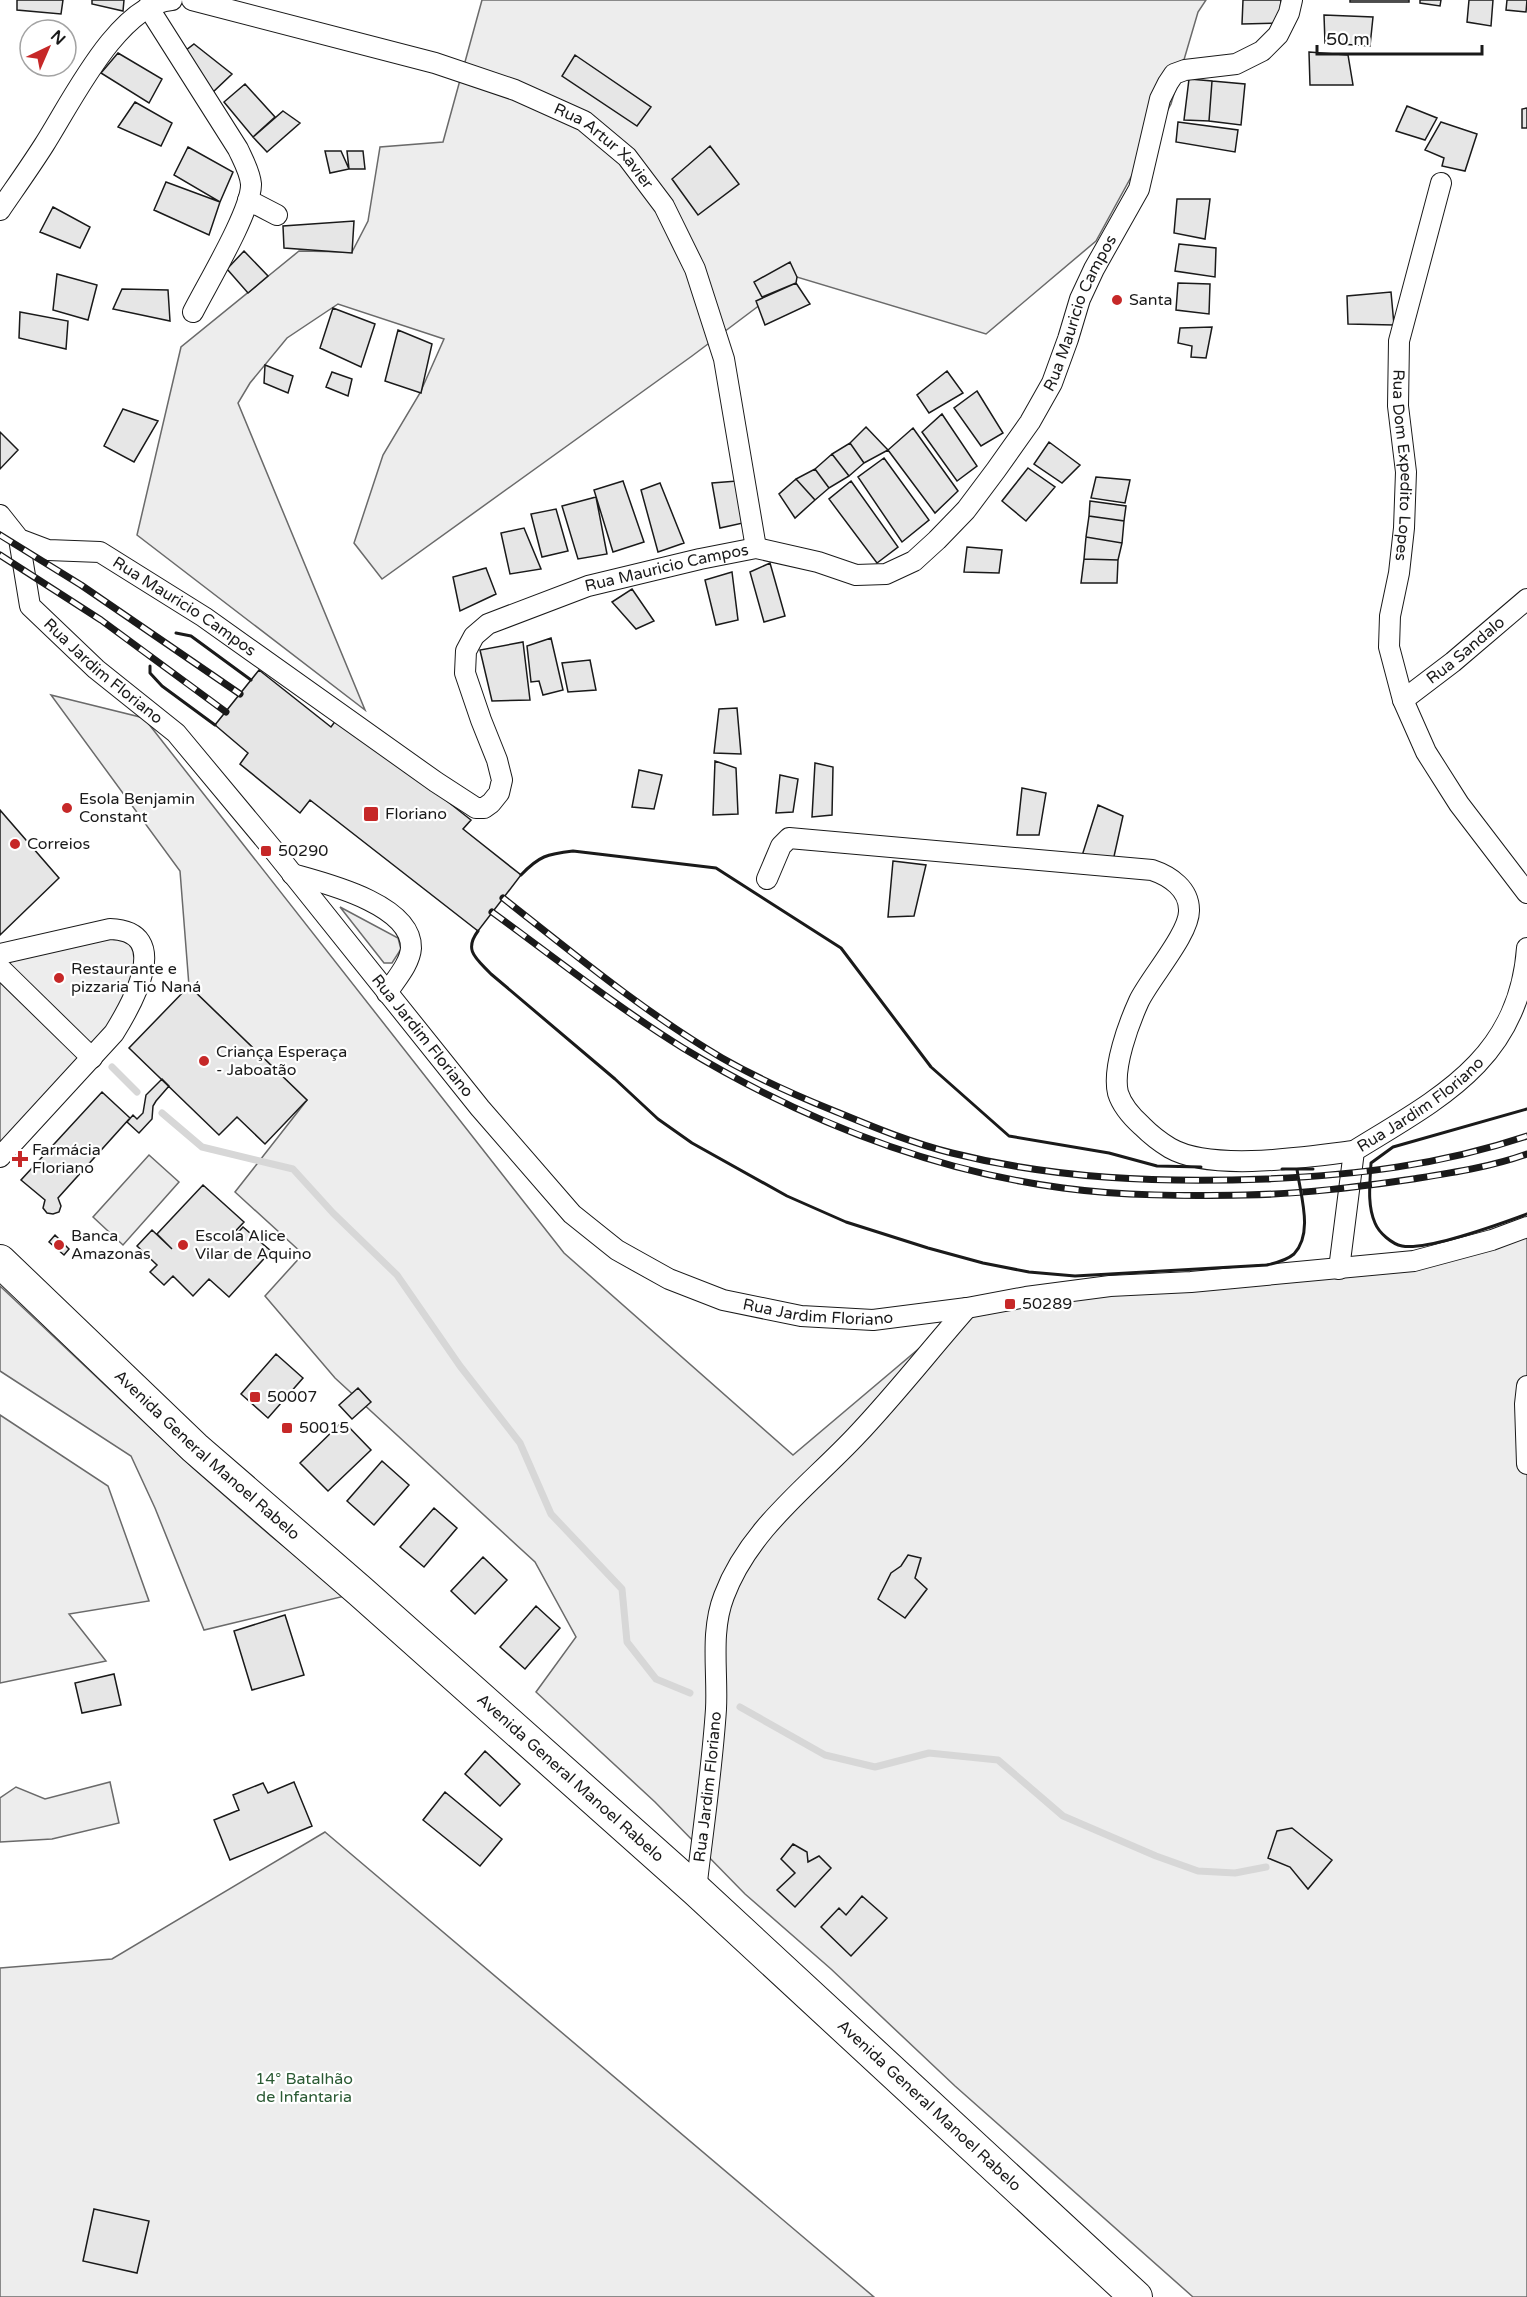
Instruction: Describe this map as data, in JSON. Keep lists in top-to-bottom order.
{
  "streets": {
    "main road": ["Avenida General Manoel Rabelo"],
    "street": [
      "Rua Artur Xavier",
      "Rua Mauricio Campos",
      "Rua Dom Expedito Lopes",
      "Rua Sandalo",
      "Rua Jardim Floriano"
    ]
  },
  "crossings": [
    ["Rua Artur Xavier", "Rua Mauricio Campos"],
    ["Rua Mauricio Campos", "Rua Jardim Floriano"],
    ["Rua Dom Expedito Lopes", "Rua Sandalo"],
    ["Rua Jardim Floriano", "Avenida General Manoel Rabelo"]
  ],
  "parks": ["14° Batalhão de Infantaria"],
  "places": {
    "other": [
      "Santa",
      "Esola Benjamin Constant",
      "Correios",
      "Restaurante e pizzaria Tio Naná",
      "Criança Esperaça - Jaboatão",
      "Banca Amazonas",
      "Escola Alice Vilar de Aquino"
    ],
    "transit": [
      "Floriano",
      "50290",
      "50289",
      "50007",
      "50015"
    ],
    "health": ["Farmácia Floriano"]
  },
  "scale_bar": "50 m",
  "north": "top right"
}
